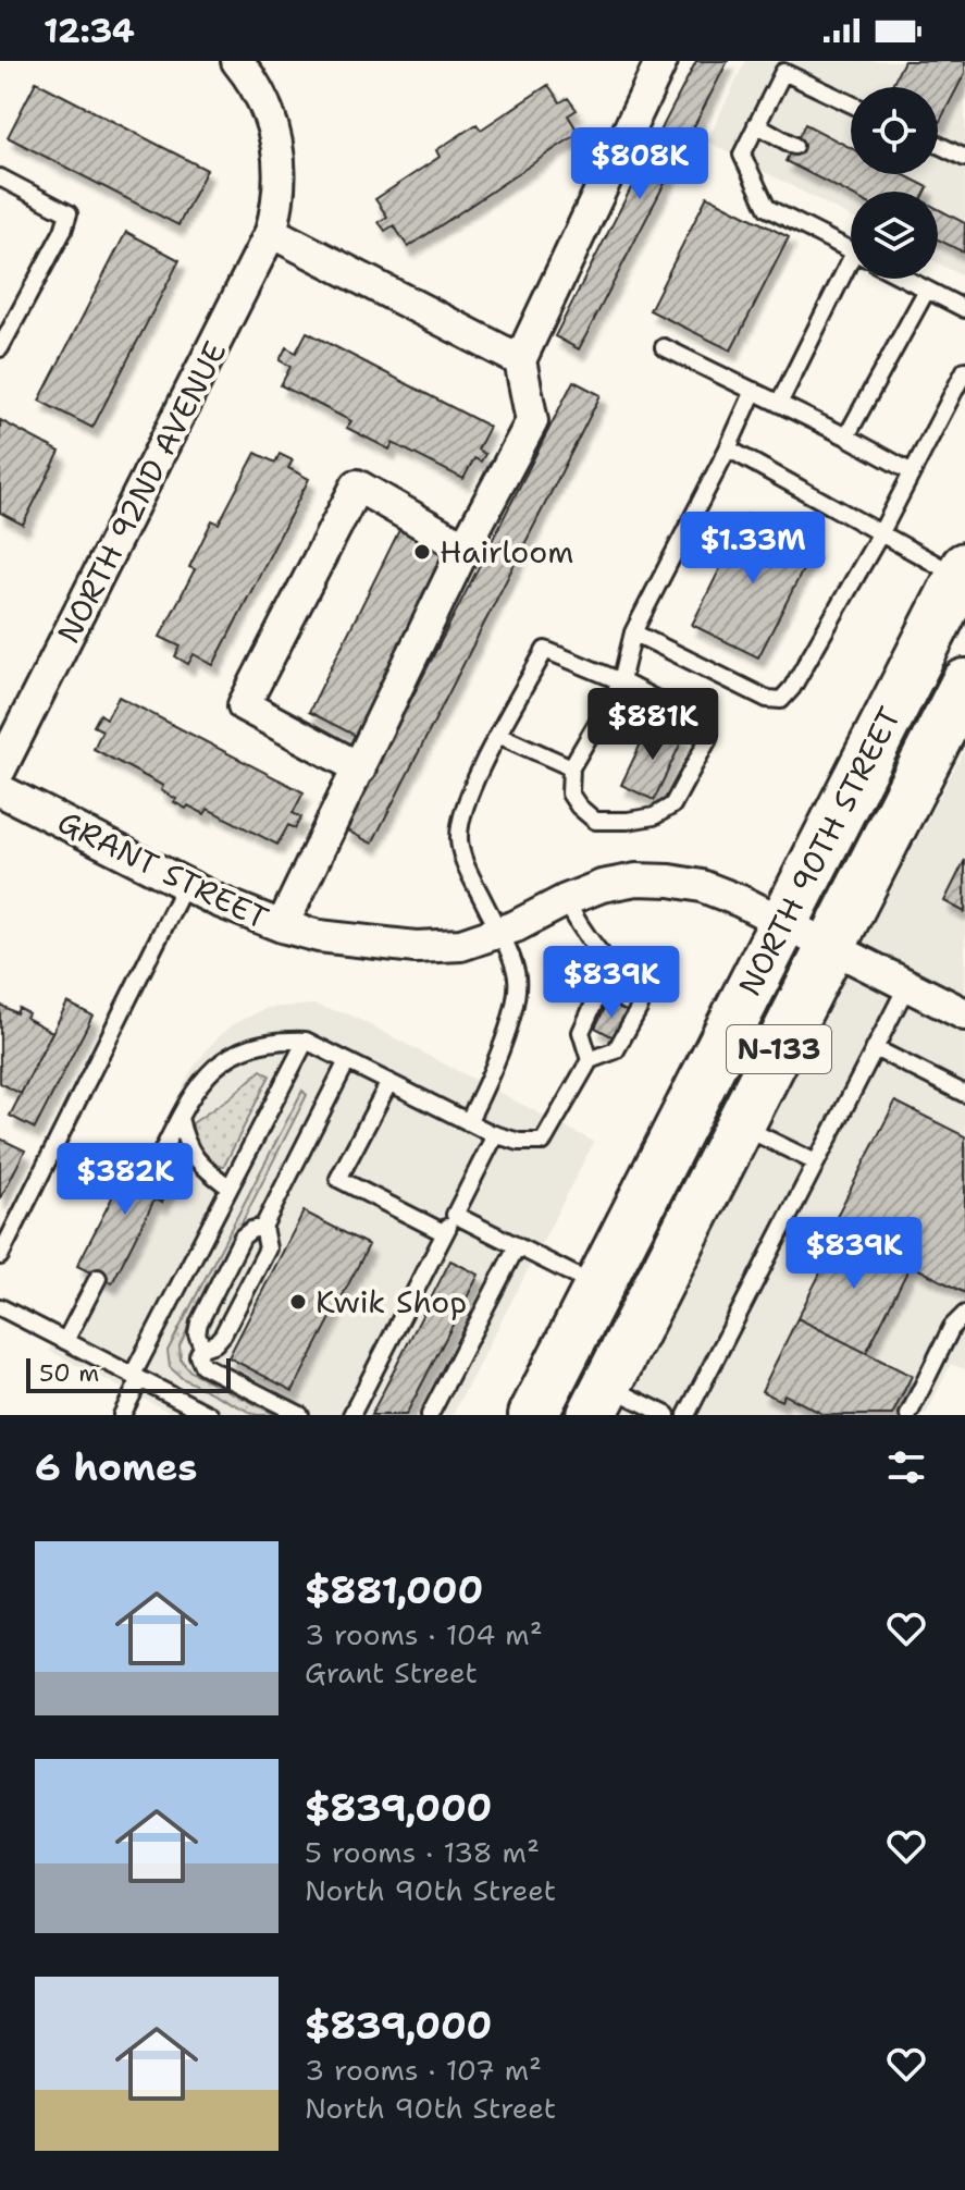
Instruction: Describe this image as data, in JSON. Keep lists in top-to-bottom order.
{
  "streets": {
    "main road": ["NORTH 90TH STREET", "N-133"],
    "street": ["NORTH 92ND AVENUE", "GRANT STREET"]
  },
  "crossings": [
    ["NORTH 90TH STREET", "GRANT STREET"]
  ],
  "places": ["Hairloom", "Kwik Shop"],
  "scale_bar": "50 m",
  "page": {
    "status": "12:34",
    "price": [
      "$808K",
      "$1.33M",
      "$881K",
      "$839K",
      "$382K",
      "$839K"
    ],
    "scale": "50 m",
    "heading": "6 homes",
    "list": [
      {
        "name": "$881,000",
        "note": "3 rooms · 104 m² · Grant Street"
      },
      {
        "name": "$839,000",
        "note": "5 rooms · 138 m² · North 90th Street"
      },
      {
        "name": "$839,000",
        "note": "3 rooms · 107 m² · North 90th Street"
      }
    ]
  }
}
